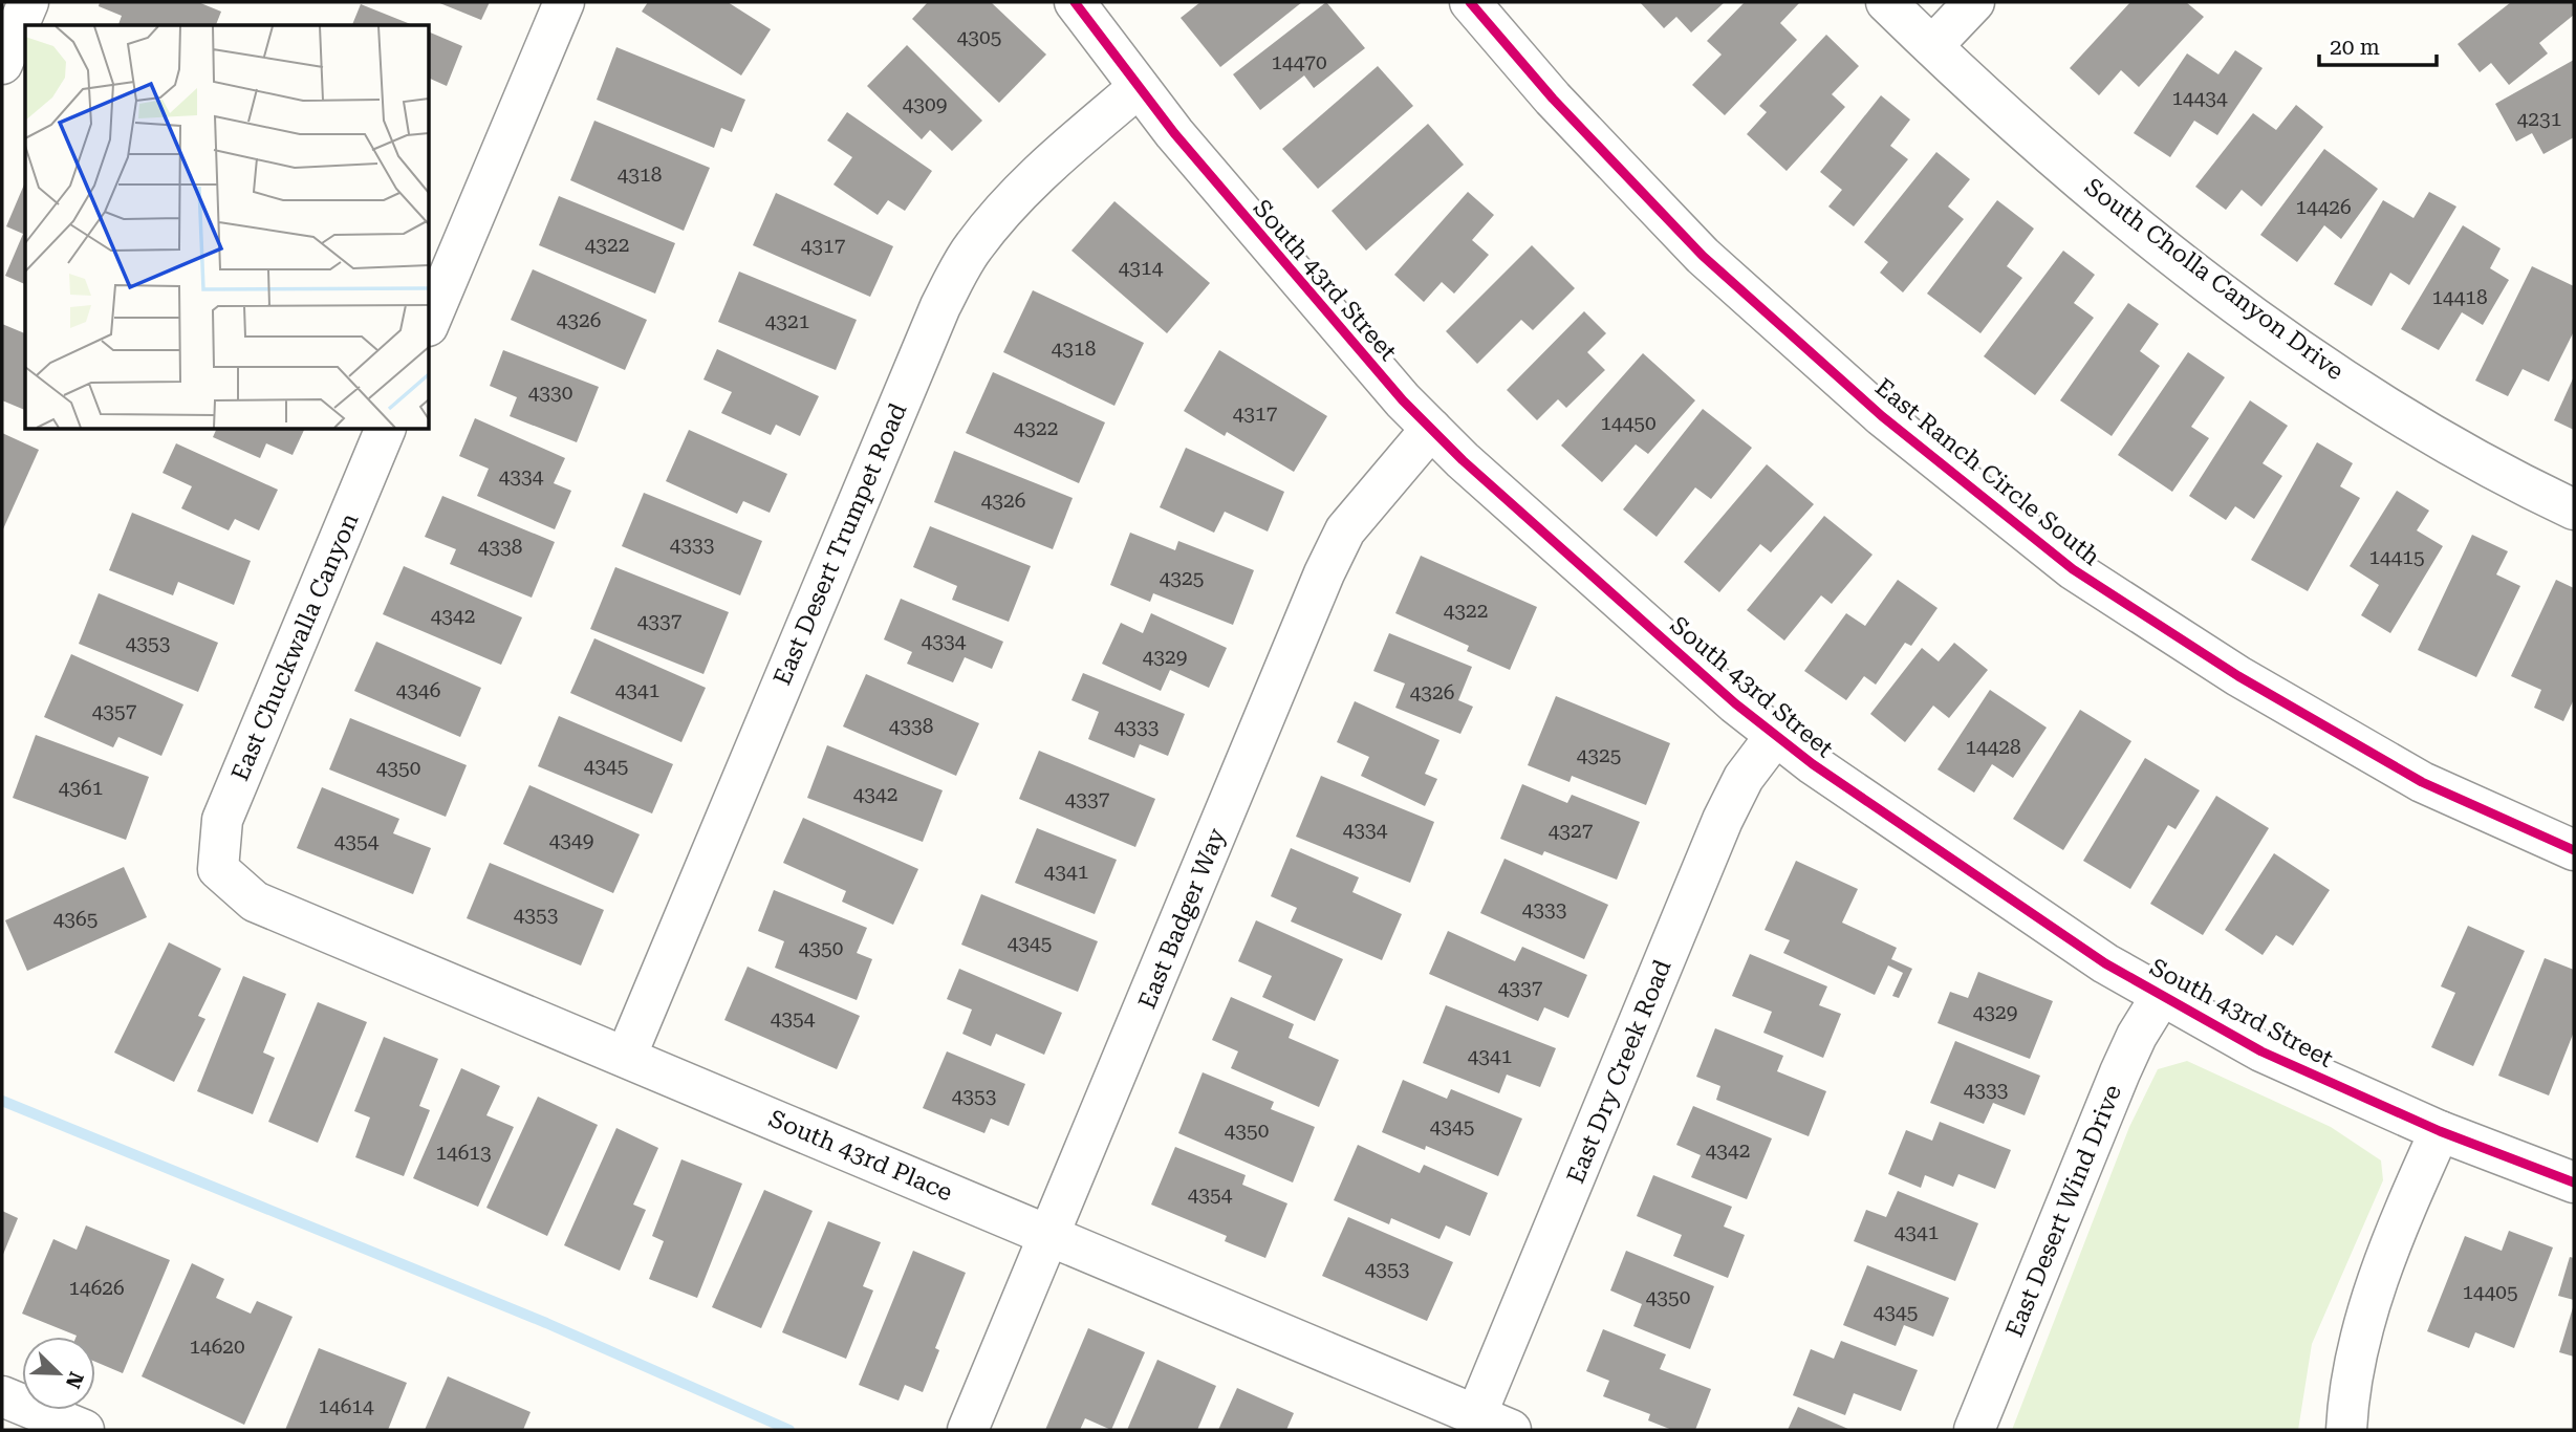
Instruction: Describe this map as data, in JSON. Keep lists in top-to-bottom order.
{
  "streets": {
    "street": [
      "South Cholla Canyon Drive",
      "South 43rd Street",
      "East Ranch Circle South",
      "East Desert Trumpet Road",
      "East Chuckwalla Canyon",
      "East Badger Way",
      "East Dry Creek Road",
      "South 43rd Place",
      "East Desert Wind Drive"
    ]
  },
  "crossings": [
    ["South 43rd Street", "East Desert Trumpet Road"],
    ["South 43rd Street", "East Badger Way"],
    ["South 43rd Street", "East Dry Creek Road"],
    ["South 43rd Street", "East Desert Wind Drive"],
    ["East Desert Trumpet Road", "South 43rd Place"],
    ["East Chuckwalla Canyon", "South 43rd Place"],
    ["East Badger Way", "South 43rd Place"],
    ["East Dry Creek Road", "South 43rd Place"]
  ],
  "house_numbers": [
    "4305",
    "14470",
    "14434",
    "4309",
    "4231",
    "4318",
    "14426",
    "4322",
    "4317",
    "4314",
    "14418",
    "4326",
    "4321",
    "4318",
    "4330",
    "4317",
    "14450",
    "4322",
    "4334",
    "4326",
    "4333",
    "4338",
    "14415",
    "4325",
    "4322",
    "4342",
    "4337",
    "4334",
    "4353",
    "4329",
    "4346",
    "4341",
    "4326",
    "4357",
    "4338",
    "4333",
    "14428",
    "4325",
    "4345",
    "4350",
    "4361",
    "4342",
    "4337",
    "4334",
    "4327",
    "4349",
    "4354",
    "4341",
    "4333",
    "4353",
    "4365",
    "4345",
    "4350",
    "4337",
    "4329",
    "4354",
    "4341",
    "4333",
    "4353",
    "4345",
    "4350",
    "4342",
    "14613",
    "4354",
    "4341",
    "4353",
    "14626",
    "14405",
    "4350",
    "4345",
    "14620",
    "14614"
  ],
  "scale_bar": "20 m",
  "north": "bottom right"
}
